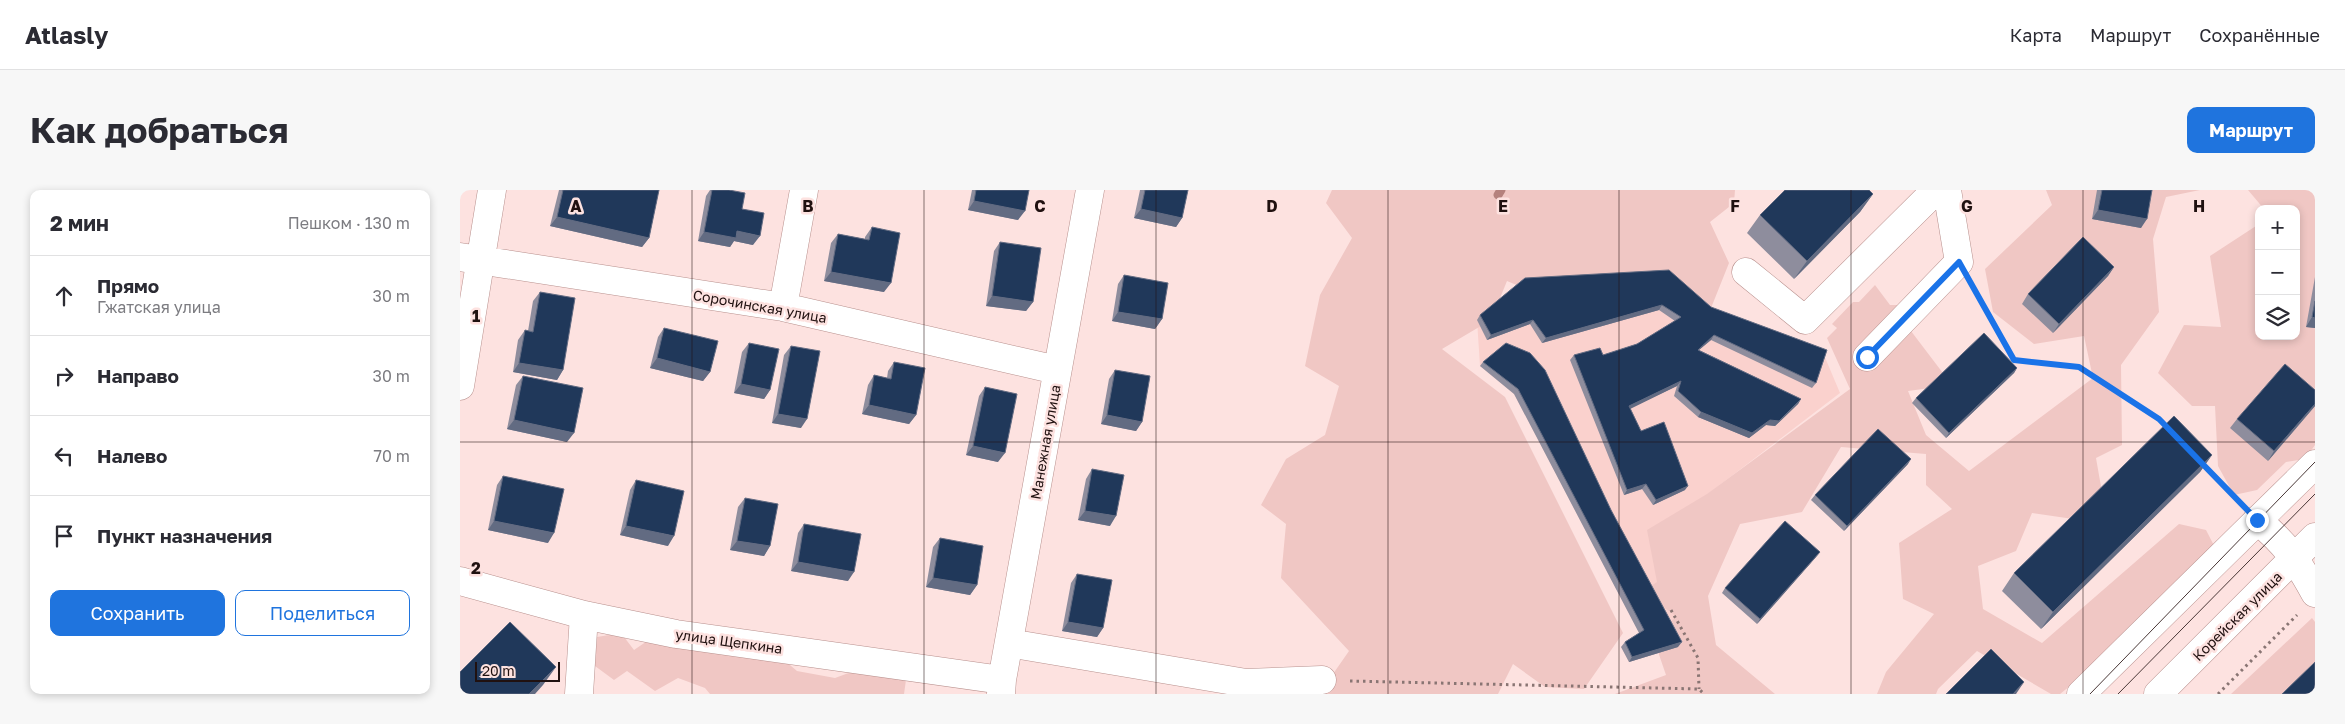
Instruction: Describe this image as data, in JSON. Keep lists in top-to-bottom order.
{
  "streets": {
    "street": [
      "Сорочинская улица",
      "Манежная улица",
      "Корейская улица",
      "улица Щепкина"
    ]
  },
  "crossings": [
    ["Сорочинская улица", "Манежная улица"],
    ["Манежная улица", "улица Щепкина"]
  ],
  "scale_bar": "20 m",
  "page": {
    "header": "Atlasly",
    "nav": ["Карта", "Маршрут", "Сохранённые"],
    "buttons": [
      "Маршрут",
      ["Сохранить", "Поделиться"]
    ],
    "title": "Как добраться",
    "heading": ["2 мин", "Пешком · 130 m"],
    "map_buttons": ["+", "−"],
    "list": [
      ["Прямо", "Гжатская улица", "30 m"],
      ["Направо", "30 m"],
      ["Налево", "70 m"],
      "Пункт назначения"
    ],
    "scale": "20 m"
  },
  "grid": {
    "columns": [
      "A",
      "B",
      "C",
      "D",
      "E",
      "F",
      "G",
      "H"
    ],
    "rows": ["1", "2"]
  }
}
